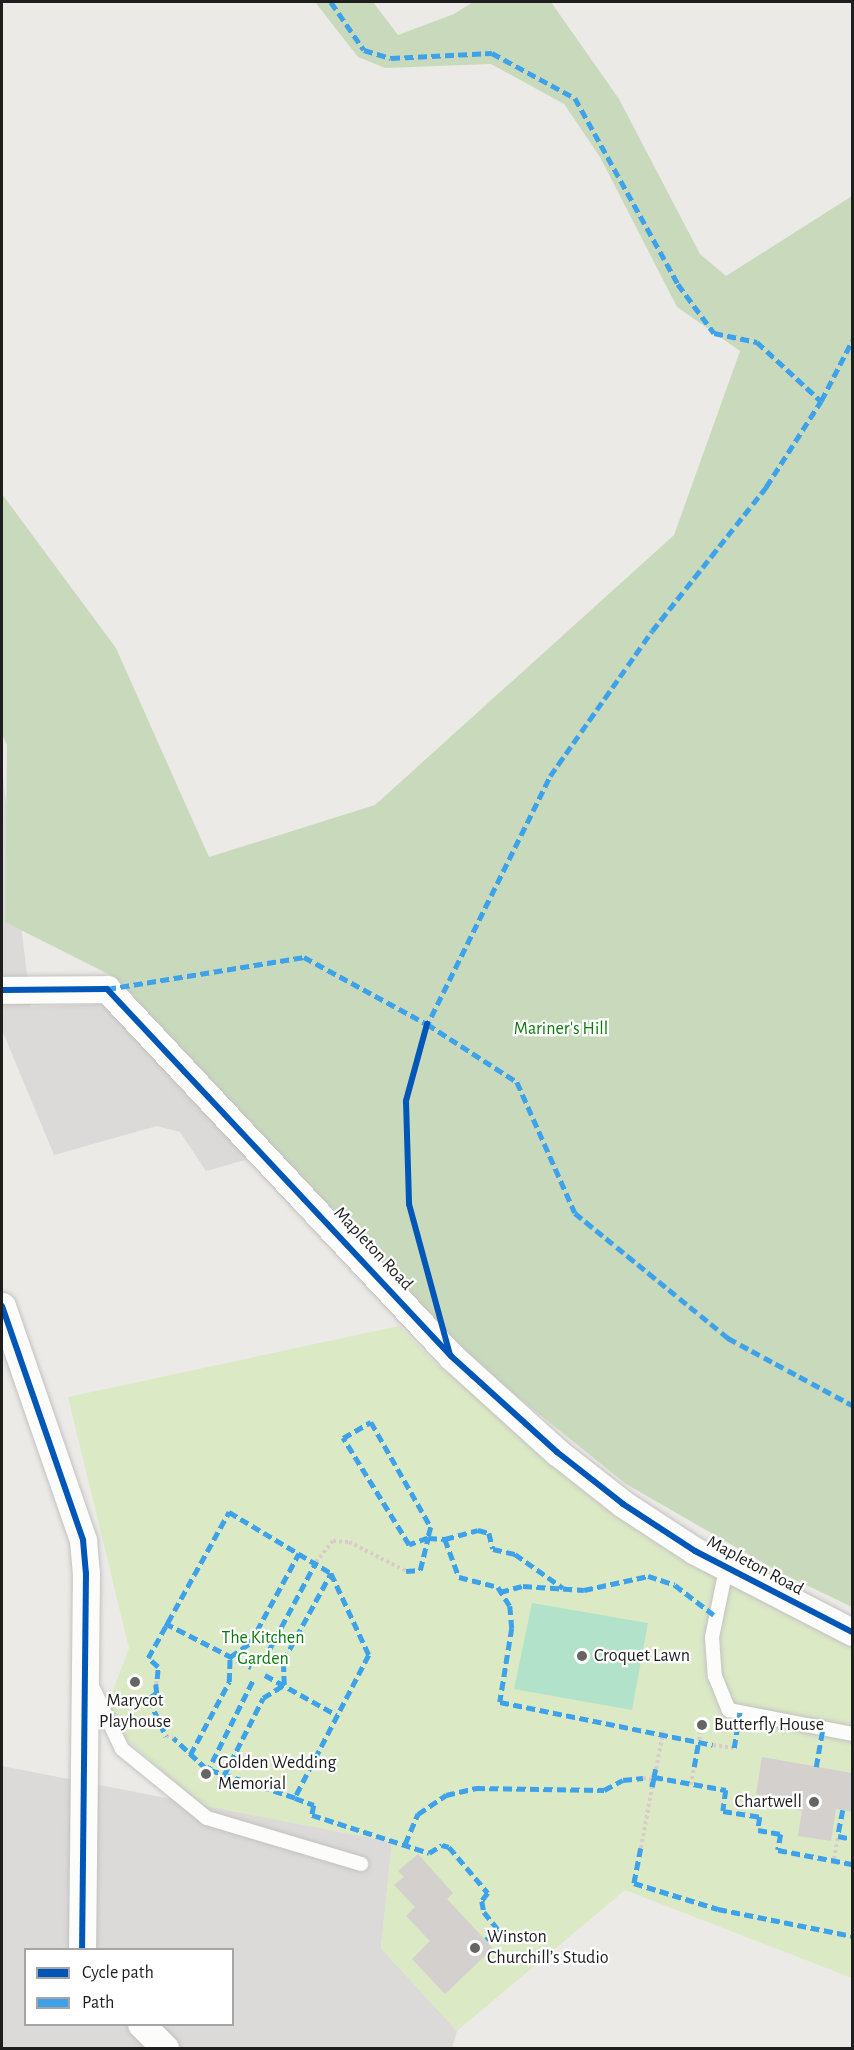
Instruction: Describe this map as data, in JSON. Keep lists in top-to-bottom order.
{
  "streets": {
    "street": ["Mapleton Road"]
  },
  "parks": ["Mariner's Hill", "The Kitchen Garden"],
  "places": [
    "Croquet Lawn",
    "Marycot Playhouse",
    "Butterfly House",
    "Golden Wedding Memorial",
    "Chartwell",
    "Winston Churchill’s Studio"
  ],
  "legend": ["Cycle path", "Path"]
}
